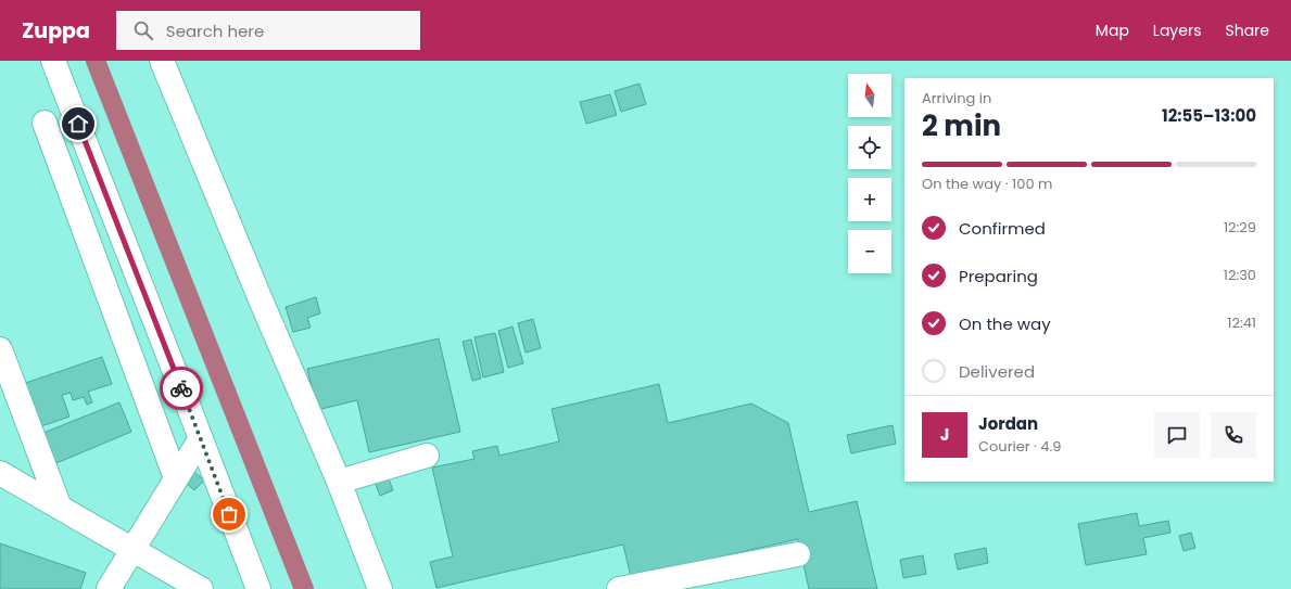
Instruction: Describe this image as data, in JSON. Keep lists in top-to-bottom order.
{
  "north": "top",
  "page": {
    "header": "Zuppa",
    "search": "Search here",
    "nav": ["Map", "Layers", "Share"],
    "map_buttons": ["+", "−"],
    "heading": ["2 min", "Arriving in", "12:55–13:00"],
    "panel": ["Jordan", "Courier · 4.9"],
    "bar": "On the way · 100 m",
    "list": [
      ["Confirmed", "12:29"],
      ["Preparing", "12:30"],
      ["On the way", "12:41"],
      "Delivered"
    ],
    "round": "J"
  }
}
